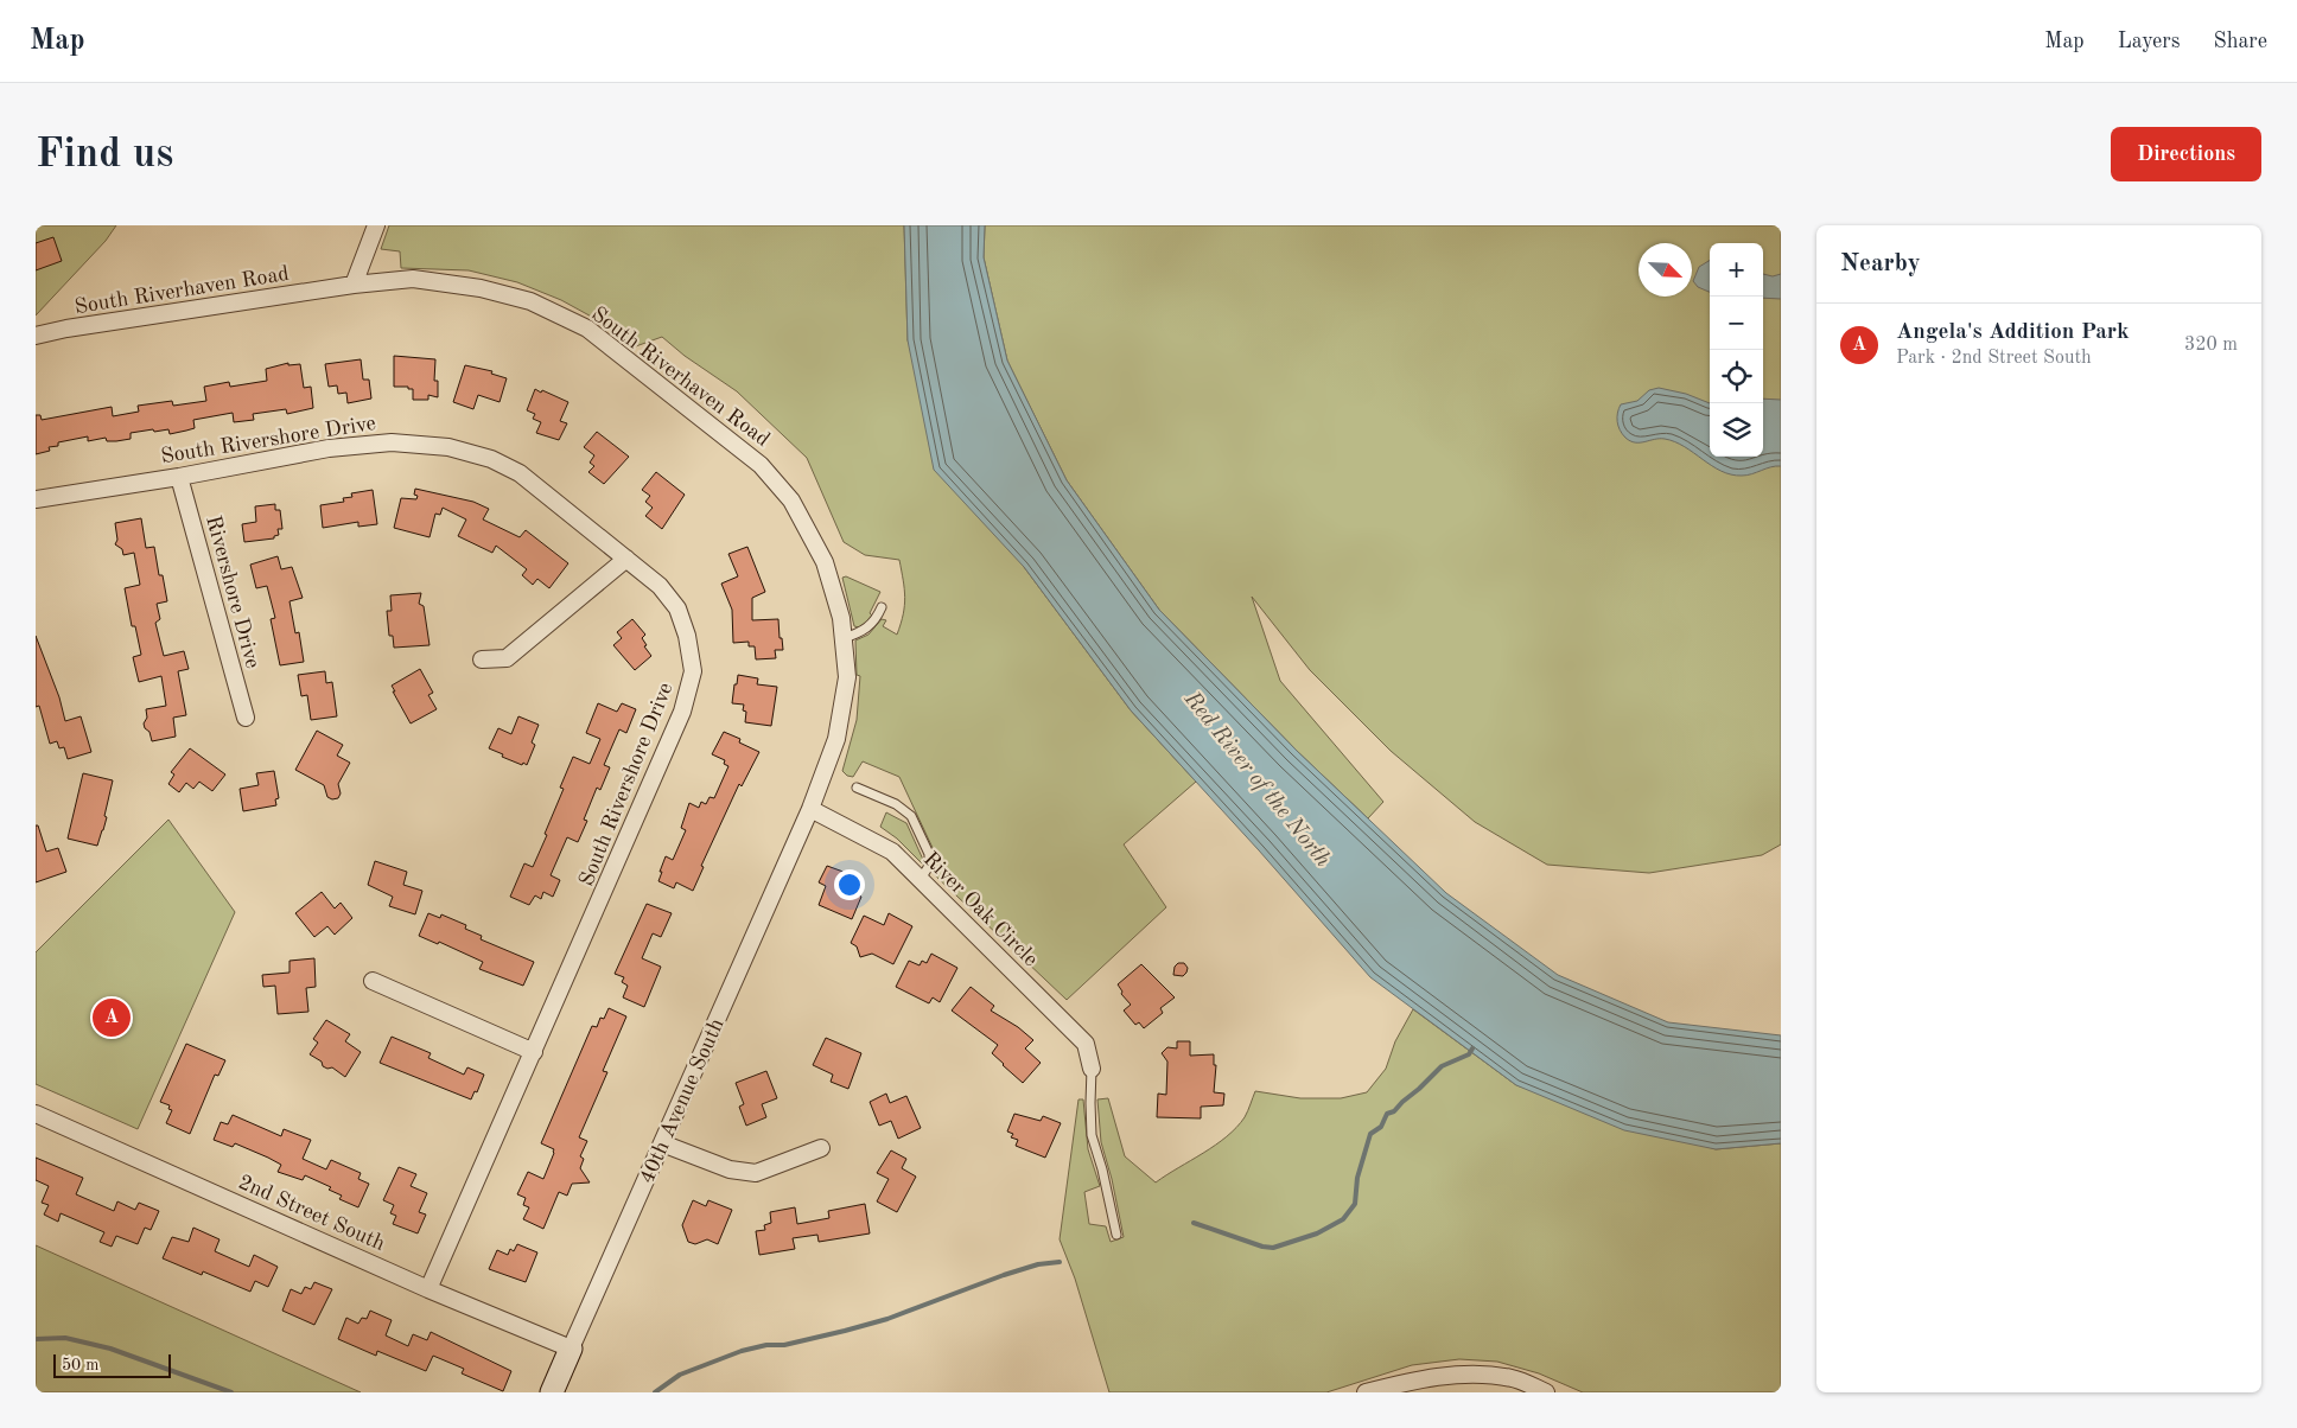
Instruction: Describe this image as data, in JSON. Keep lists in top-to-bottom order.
{
  "streets": {
    "street": [
      "South Riverhaven Road",
      "South Rivershore Drive",
      "Rivershore Drive",
      "River Oak Circle",
      "40th Avenue South",
      "2nd Street South"
    ]
  },
  "crossings": [
    ["South Riverhaven Road", "River Oak Circle"],
    ["South Riverhaven Road", "40th Avenue South"],
    ["South Rivershore Drive", "Rivershore Drive"],
    ["South Rivershore Drive", "2nd Street South"],
    ["River Oak Circle", "40th Avenue South"],
    ["40th Avenue South", "2nd Street South"]
  ],
  "water": ["Red River of the North"],
  "scale_bar": "50 m",
  "north": "bottom right",
  "page": {
    "header": "Map",
    "nav": ["Map", "Layers", "Share"],
    "buttons": "Directions",
    "title": "Find us",
    "heading": "Nearby",
    "map_buttons": ["+", "−"],
    "list": [
      {
        "mark": "A",
        "name": "Angela's Addition Park",
        "note": "Park · 2nd Street South",
        "value": "320 m"
      }
    ],
    "pins": "A",
    "scale": "50 m"
  }
}
